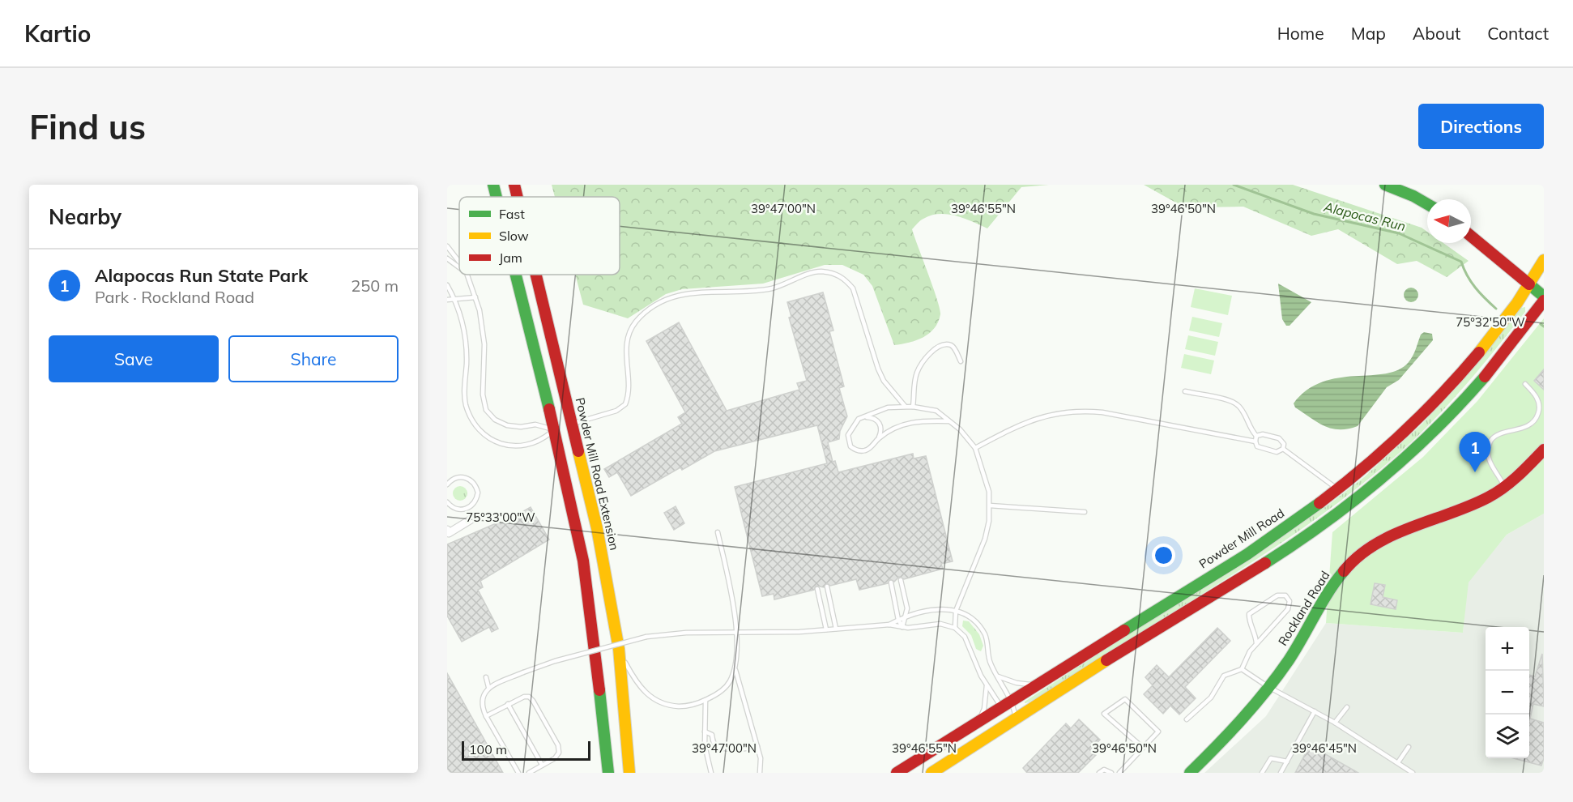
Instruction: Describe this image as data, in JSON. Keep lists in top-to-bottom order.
{
  "streets": {
    "main road": ["Powder Mill Road Extension", "Powder Mill Road", "Rockland Road"]
  },
  "water": ["Alapocas Run"],
  "legend": ["Fast", "Slow", "Jam"],
  "scale_bar": "100 m",
  "north": "left",
  "page": {
    "header": "Kartio",
    "nav": [
      "Home",
      "Map",
      "About",
      "Contact"
    ],
    "buttons": [
      "Directions",
      ["Save", "Share"]
    ],
    "title": "Find us",
    "heading": "Nearby",
    "list": [
      {
        "mark": "1",
        "name": "Alapocas Run State Park",
        "note": "Park · Rockland Road",
        "value": "250 m"
      }
    ],
    "pins": "1",
    "map_buttons": ["+", "−"],
    "scale": "100 m"
  },
  "coordinates": [
    "39°47'00\"N",
    "39°46'55\"N",
    "39°46'50\"N",
    "75°32'50\"W",
    "75°33'00\"W",
    "39°46'45\"N"
  ]
}
